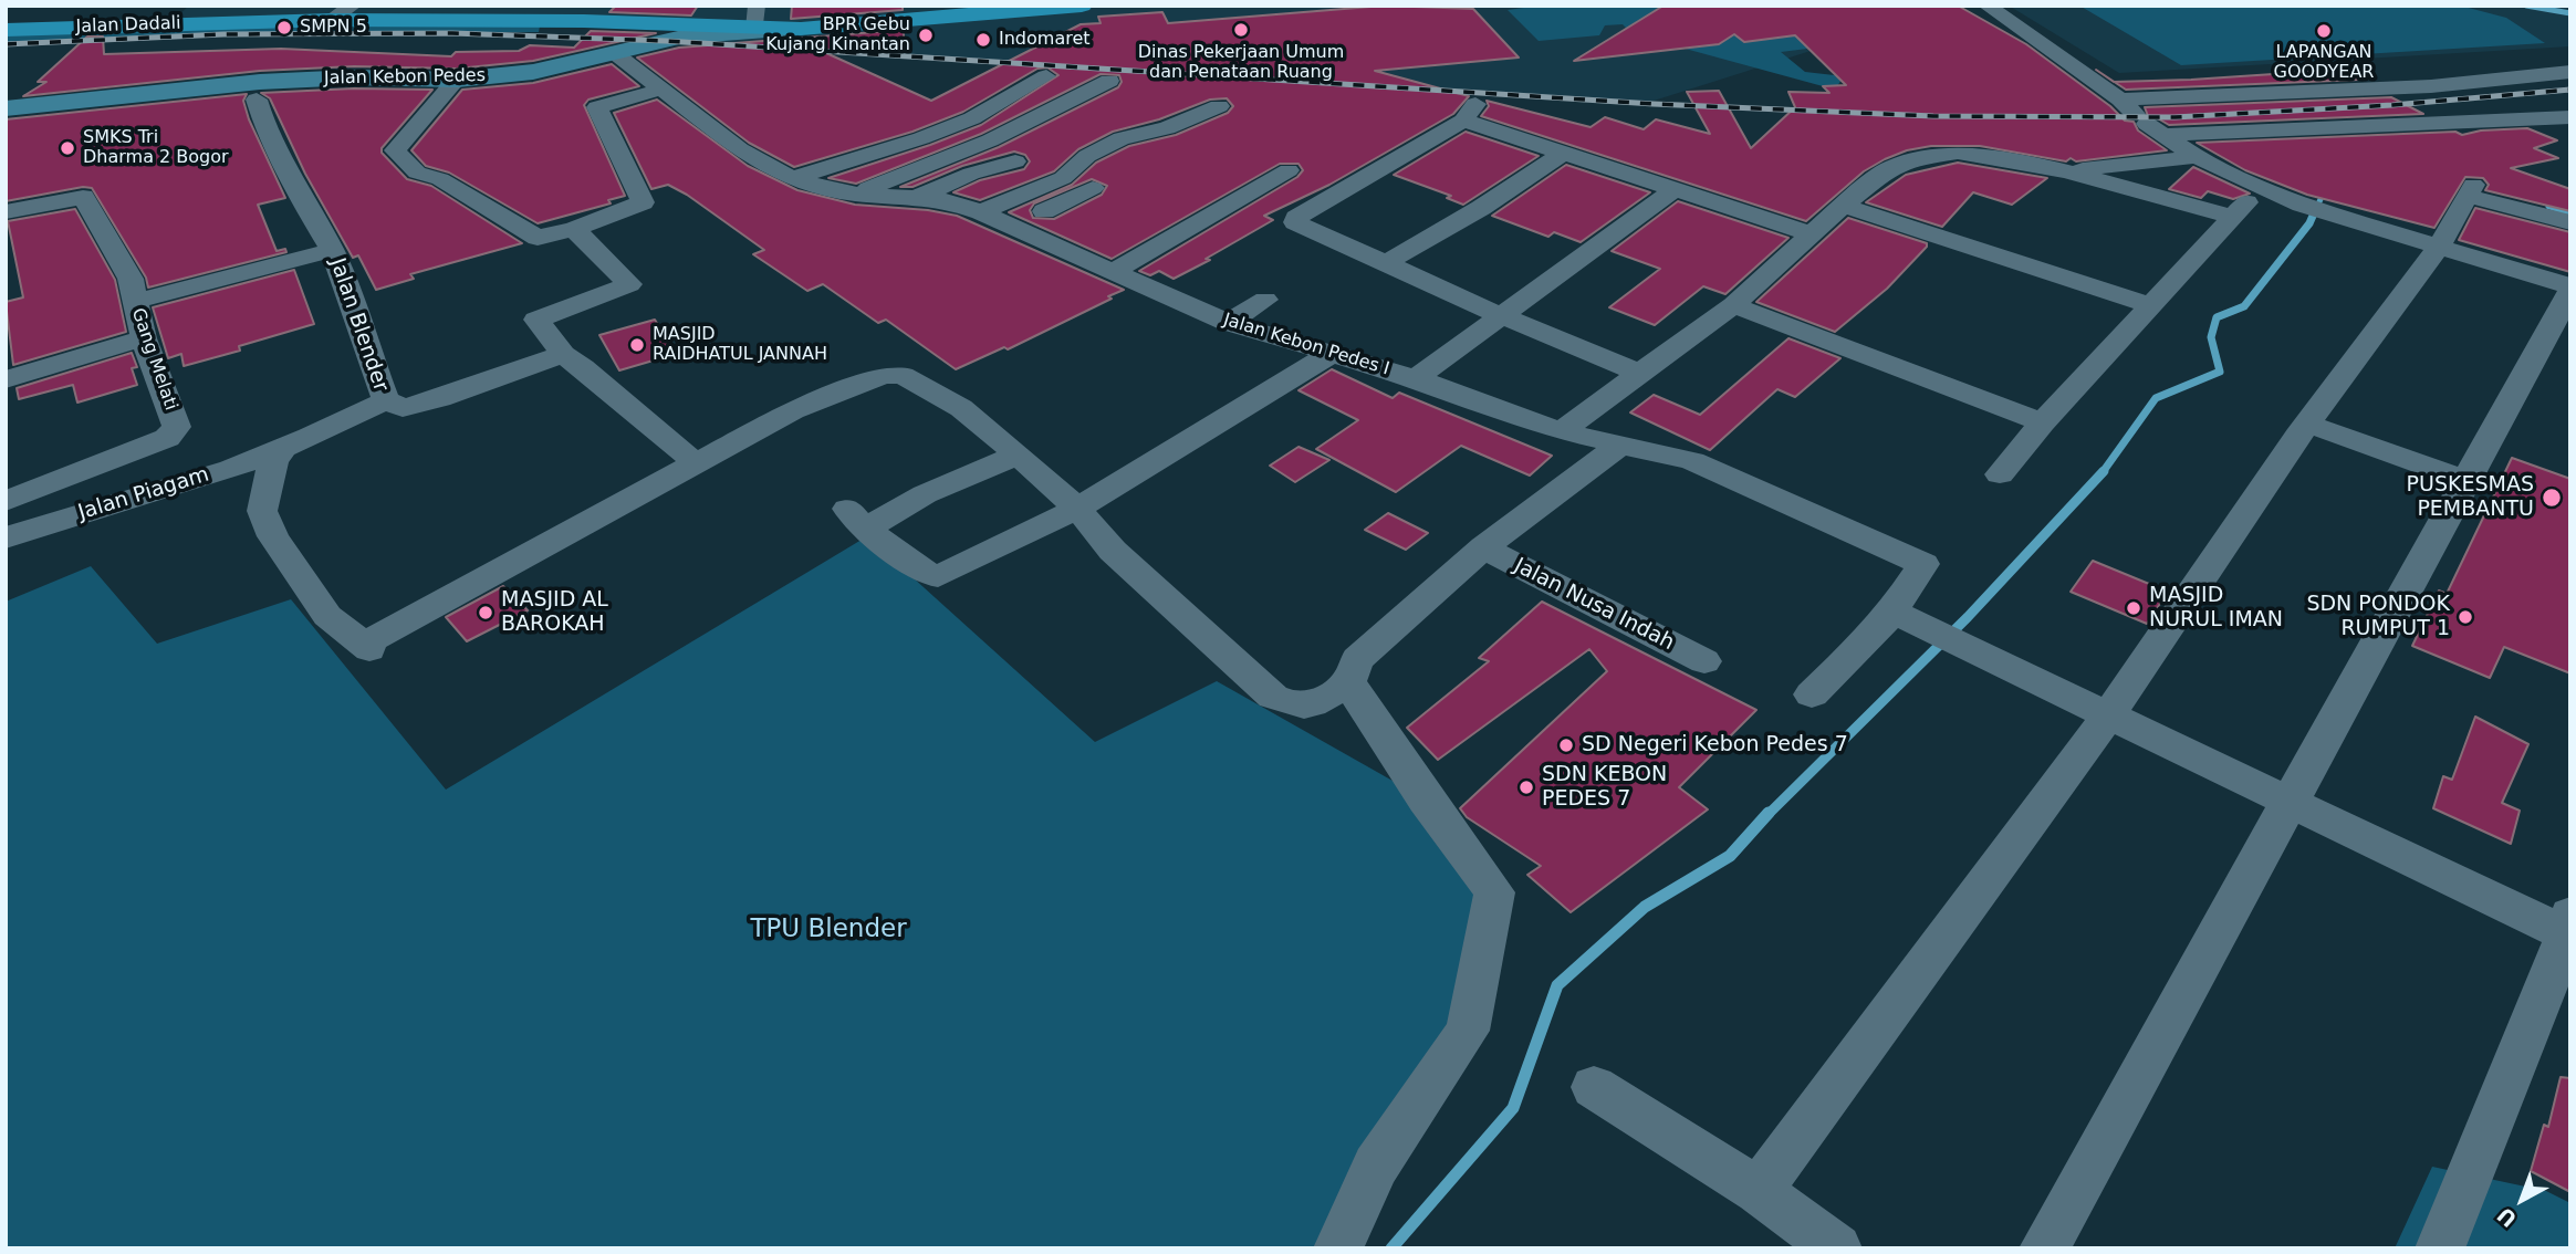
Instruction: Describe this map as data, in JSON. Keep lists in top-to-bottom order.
{
  "streets": {
    "main road": ["Jalan Dadali", "Jalan Kebon Pedes"],
    "street": [
      "Jalan Blender",
      "Jalan Kebon Pedes I",
      "Gang Melati",
      "Jalan Piagam",
      "Jalan Nusa Indah"
    ]
  },
  "crossings": [
    ["Jalan Dadali", "Jalan Kebon Pedes"],
    ["Jalan Kebon Pedes", "Jalan Blender"],
    ["Jalan Kebon Pedes", "Jalan Kebon Pedes I"],
    ["Jalan Blender", "Jalan Piagam"]
  ],
  "parks": ["TPU Blender"],
  "places": [
    "SMPN 5",
    "Dinas Pekerjaan Umum dan Penataan Ruang",
    "LAPANGAN GOODYEAR",
    "BPR Gebu Kujang Kinantan",
    "Indomaret",
    "SMKS Tri Dharma 2 Bogor",
    "MASJID RAIDHATUL JANNAH",
    "PUSKESMAS PEMBANTU",
    "MASJID NURUL IMAN",
    "MASJID AL BAROKAH",
    "SDN PONDOK RUMPUT 1",
    "SD Negeri Kebon Pedes 7",
    "SDN KEBON PEDES 7"
  ],
  "north": "bottom left"
}
